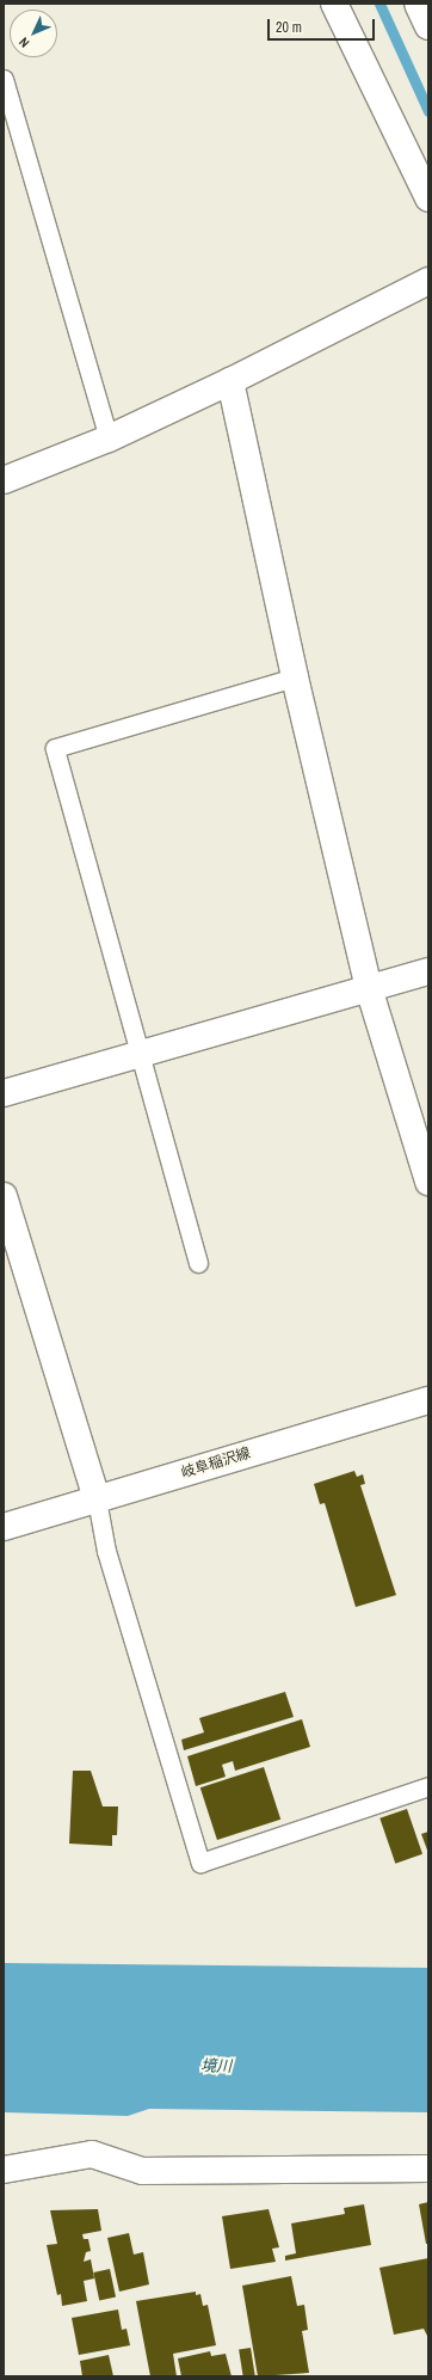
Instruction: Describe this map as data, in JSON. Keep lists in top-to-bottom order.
{
  "streets": {
    "street": ["岐阜稲沢線"]
  },
  "water": ["境川"],
  "scale_bar": "20 m",
  "north": "bottom left"
}
